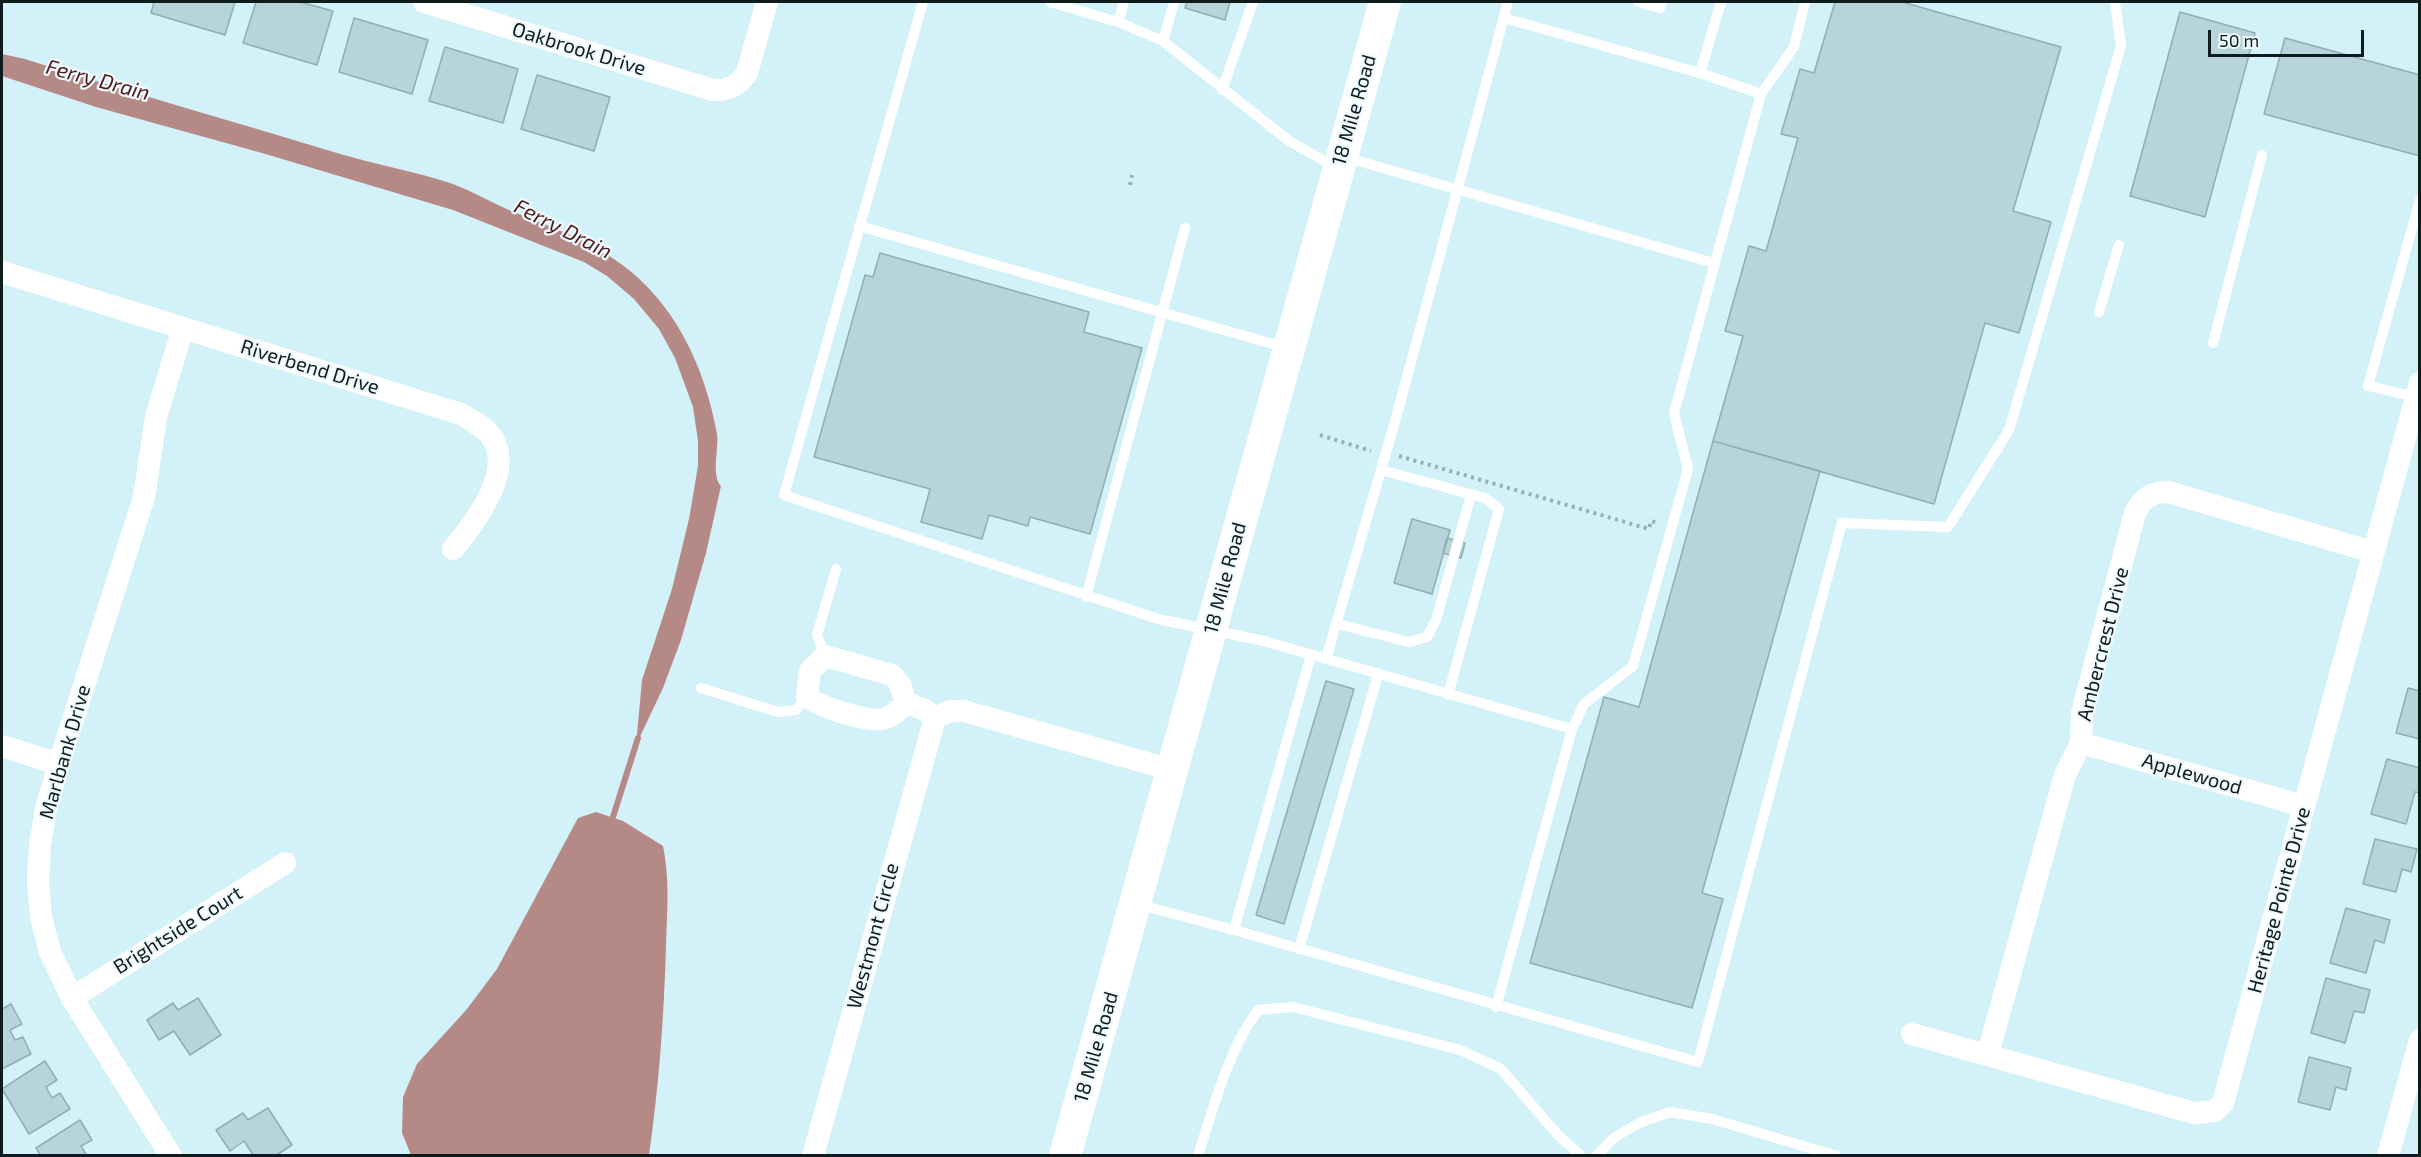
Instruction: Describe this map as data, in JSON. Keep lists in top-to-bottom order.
{
  "streets": {
    "main road": ["18 Mile Road"],
    "street": [
      "Oakbrook Drive",
      "Riverbend Drive",
      "Ambercrest Drive",
      "Marlbank Drive",
      "Applewood",
      "Heritage Pointe Drive",
      "Brightside Court",
      "Westmont Circle"
    ]
  },
  "crossings": [
    ["Riverbend Drive", "Marlbank Drive"],
    ["Ambercrest Drive", "Applewood"],
    ["Ambercrest Drive", "Heritage Pointe Drive"],
    ["Marlbank Drive", "Brightside Court"],
    ["Applewood", "Heritage Pointe Drive"]
  ],
  "water": ["Ferry Drain"],
  "scale_bar": "50 m"
}
